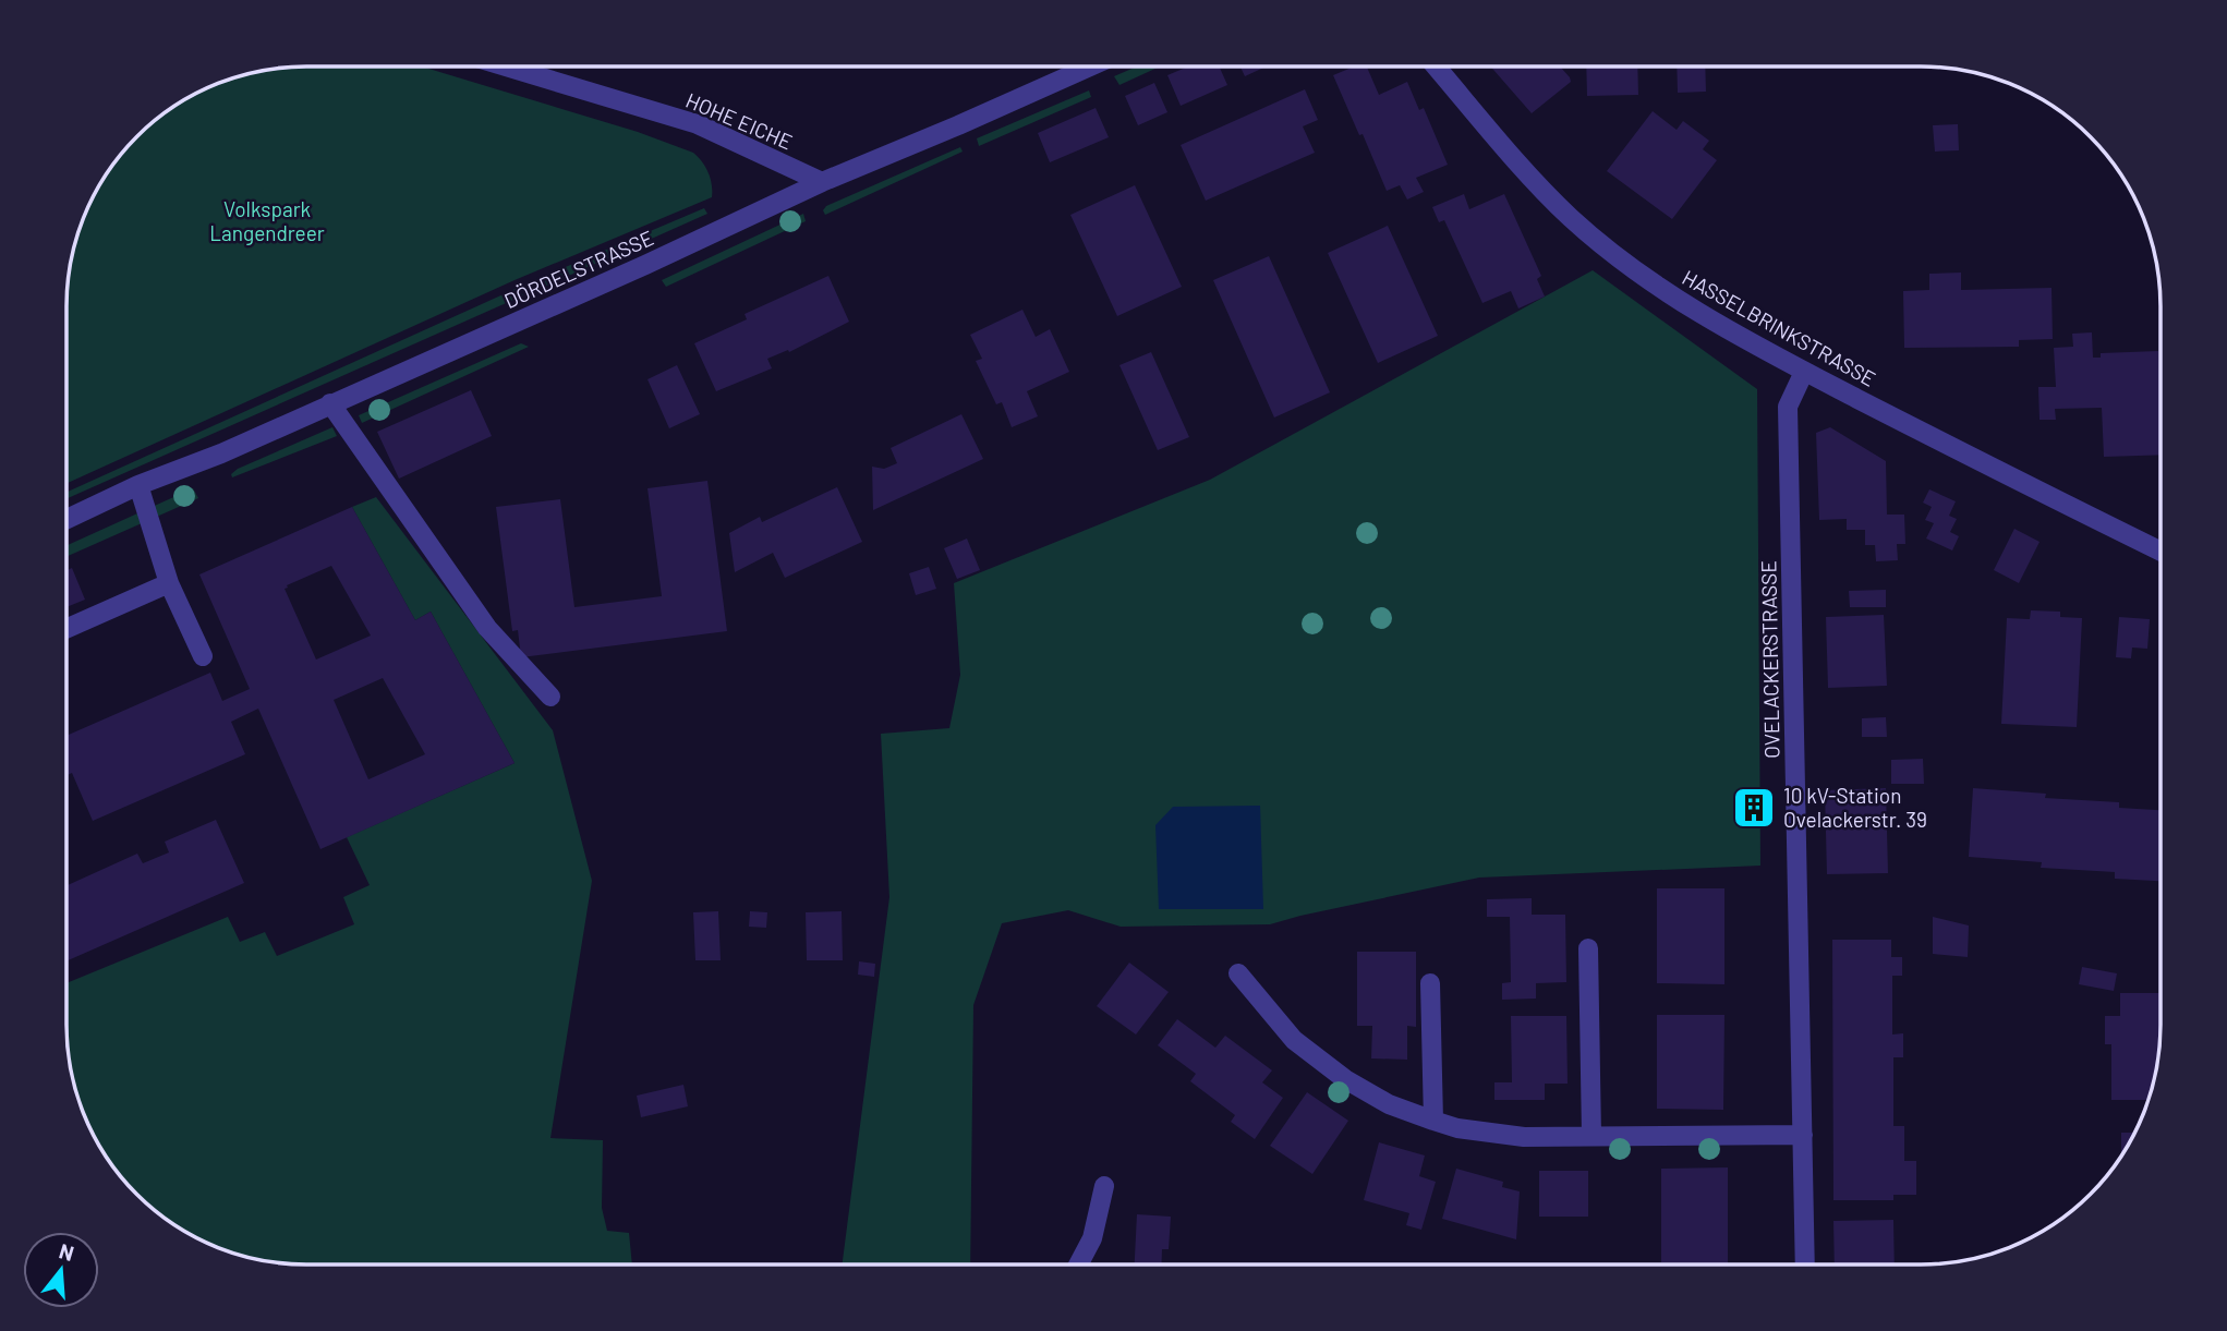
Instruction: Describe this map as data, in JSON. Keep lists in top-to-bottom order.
{
  "streets": {
    "street": [
      "HOHE EICHE",
      "DÖRDELSTRASSE",
      "HASSELBRINKSTRASSE",
      "OVELACKERSTRASSE"
    ]
  },
  "crossings": [
    ["HOHE EICHE", "DÖRDELSTRASSE"],
    ["HASSELBRINKSTRASSE", "OVELACKERSTRASSE"]
  ],
  "parks": ["Volkspark Langendreer"],
  "places": {
    "building": ["10 kV-Station Ovelackerstr. 39"]
  },
  "north": "top"
}
